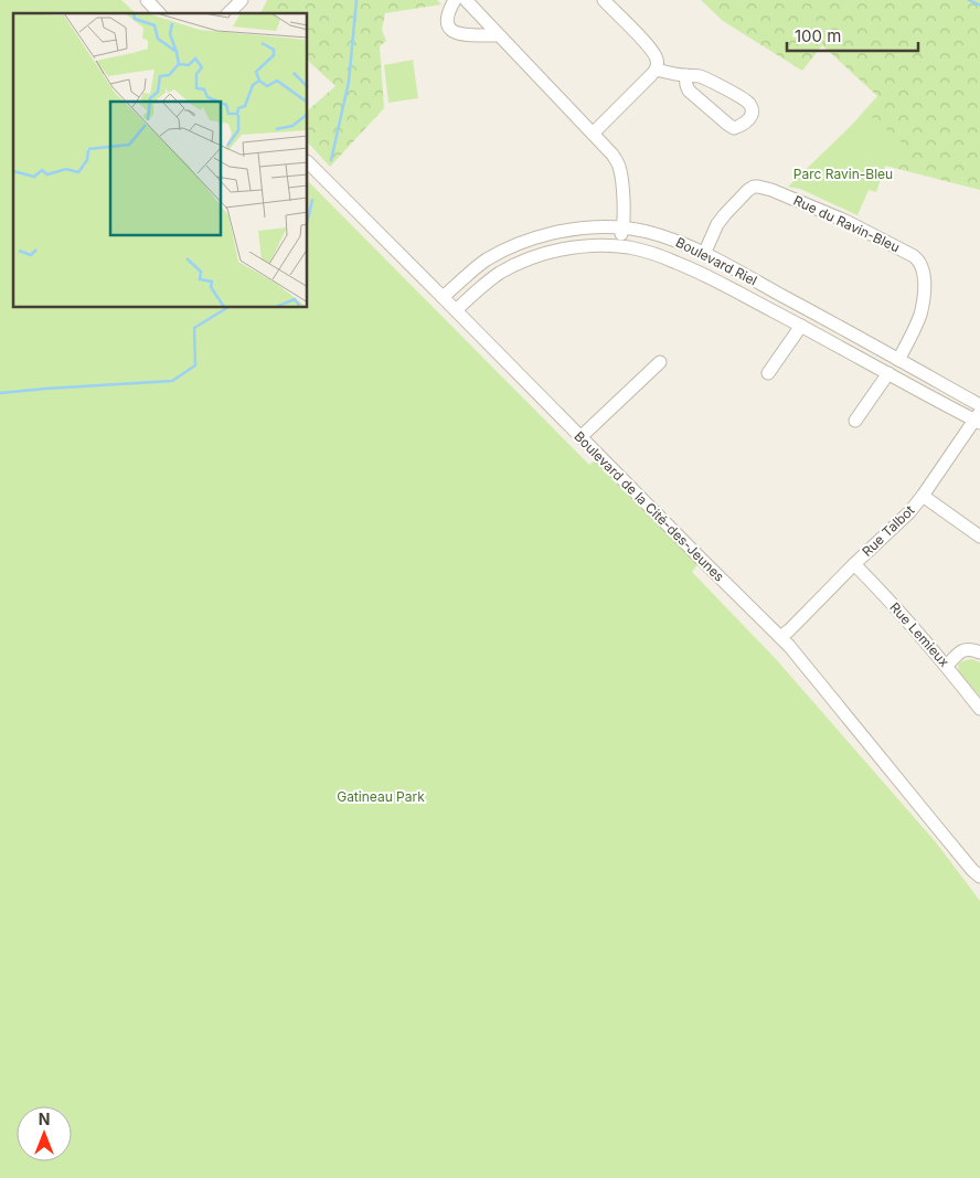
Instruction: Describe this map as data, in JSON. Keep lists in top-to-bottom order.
{
  "streets": {
    "street": [
      "Rue du Ravin-Bleu",
      "Boulevard Riel",
      "Boulevard de la Cité-des-Jeunes",
      "Rue Talbot",
      "Rue Lemieux"
    ]
  },
  "crossings": [
    ["Rue du Ravin-Bleu", "Boulevard Riel"],
    ["Boulevard Riel", "Boulevard de la Cité-des-Jeunes"],
    ["Boulevard Riel", "Rue Talbot"],
    ["Boulevard de la Cité-des-Jeunes", "Rue Talbot"],
    ["Rue Talbot", "Rue Lemieux"]
  ],
  "parks": ["Parc Ravin-Bleu", "Gatineau Park"],
  "scale_bar": "100 m",
  "north": "top"
}
